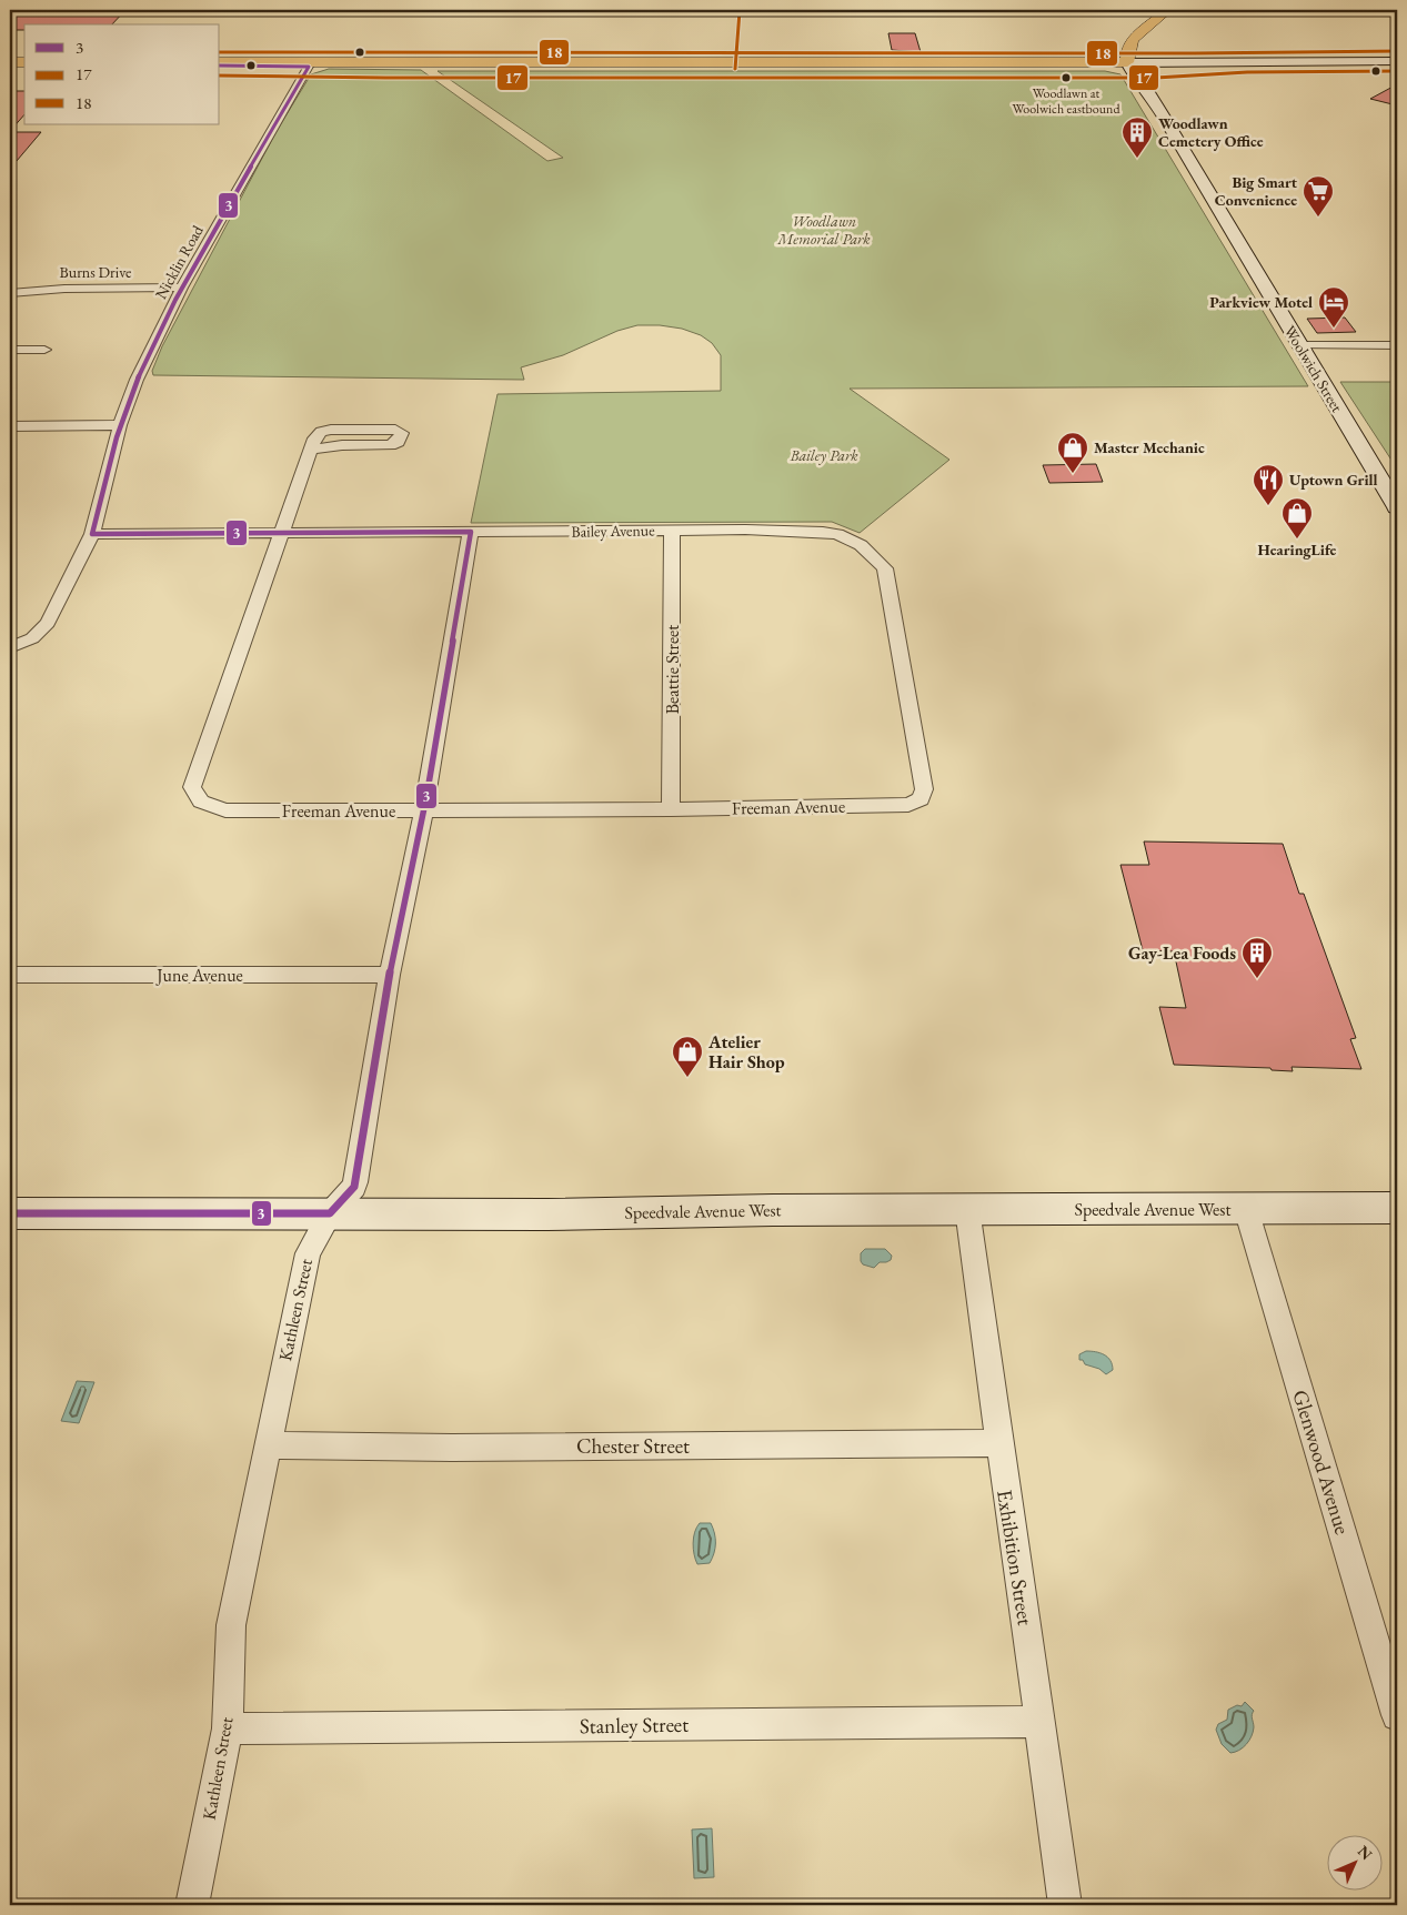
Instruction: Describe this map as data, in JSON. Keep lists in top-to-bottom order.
{
  "streets": {
    "main road": ["Woolwich Street", "Speedvale Avenue West"],
    "street": [
      "Nicklin Road",
      "Burns Drive",
      "Bailey Avenue",
      "Beattie Street",
      "Freeman Avenue",
      "June Avenue",
      "Kathleen Street",
      "Chester Street",
      "Glenwood Avenue",
      "Exhibition Street",
      "Stanley Street"
    ]
  },
  "crossings": [
    ["Nicklin Road", "Burns Drive"],
    ["Nicklin Road", "Bailey Avenue"],
    ["Bailey Avenue", "Beattie Street"],
    ["Bailey Avenue", "Freeman Avenue"],
    ["Bailey Avenue", "Kathleen Street"],
    ["Beattie Street", "Freeman Avenue"],
    ["Freeman Avenue", "Kathleen Street"],
    ["June Avenue", "Kathleen Street"],
    ["Speedvale Avenue West", "Kathleen Street"],
    ["Speedvale Avenue West", "Glenwood Avenue"],
    ["Speedvale Avenue West", "Exhibition Street"],
    ["Kathleen Street", "Chester Street"],
    ["Kathleen Street", "Stanley Street"],
    ["Chester Street", "Exhibition Street"],
    ["Exhibition Street", "Stanley Street"]
  ],
  "parks": ["Woodlawn Memorial Park", "Bailey Park"],
  "places": {
    "other": ["Woodlawn at Woolwich eastbound"],
    "building": ["Woodlawn Cemetery Office", "Gay-Lea Foods"],
    "supermarket": ["Big Smart Convenience"],
    "hotel": ["Parkview Motel"],
    "shop": ["Master Mechanic", "HearingLife", "Atelier Hair Shop"],
    "restaurant": ["Uptown Grill"]
  },
  "lines": ["transit line 17", "transit line 18", "transit line 3"],
  "legend": ["3", "17", "18"],
  "north": "top right"
}
